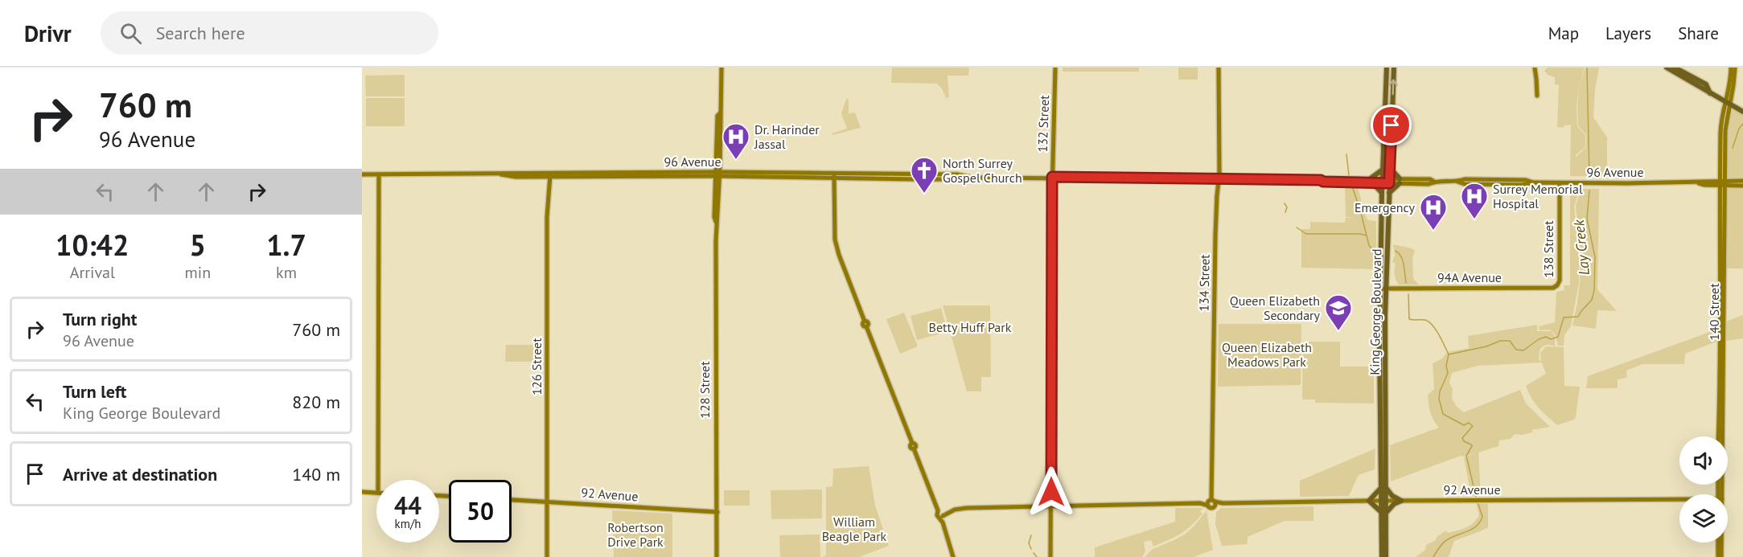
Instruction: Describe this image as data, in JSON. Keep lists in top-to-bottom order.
{
  "streets": {
    "main road": [
      "132 Street",
      "96 Avenue",
      "138 Street",
      "94A Avenue",
      "134 Street",
      "King George Boulevard",
      "140 Street",
      "126 Street",
      "128 Street",
      "92 Avenue"
    ]
  },
  "crossings": [
    ["132 Street", "96 Avenue"],
    ["96 Avenue", "138 Street"],
    ["96 Avenue", "134 Street"],
    ["96 Avenue", "King George Boulevard"],
    ["96 Avenue", "140 Street"],
    ["96 Avenue", "126 Street"],
    ["96 Avenue", "128 Street"],
    ["138 Street", "94A Avenue"],
    ["94A Avenue", "King George Boulevard"],
    ["134 Street", "92 Avenue"],
    ["King George Boulevard", "92 Avenue"],
    ["126 Street", "92 Avenue"],
    ["128 Street", "92 Avenue"]
  ],
  "water": ["Lay Creek"],
  "parks": [
    "Betty Huff Park",
    "Queen Elizabeth Meadows Park",
    "William Beagle Park",
    "Robertson Drive Park"
  ],
  "places": {
    "hospital": ["Dr. Harinder Jassal", "Surrey Memorial Hospital", "Emergency"],
    "church": ["North Surrey Gospel Church"],
    "school or university": ["Queen Elizabeth Secondary"]
  },
  "page": {
    "header": "Drivr",
    "search": "Search here",
    "nav": ["Map", "Layers", "Share"],
    "turn": ["760 m", "96 Avenue"],
    "eta": [
      "10:42",
      "Arrival",
      "5",
      "min",
      "1.7",
      "km"
    ],
    "list": [
      {
        "name": "Turn right",
        "note": "96 Avenue",
        "value": "760 m"
      },
      {
        "name": "Turn left",
        "note": "King George Boulevard",
        "value": "820 m"
      },
      {
        "name": "Arrive at destination",
        "value": "140 m"
      }
    ],
    "speed": "44 km/h",
    "limit": "50"
  }
}
